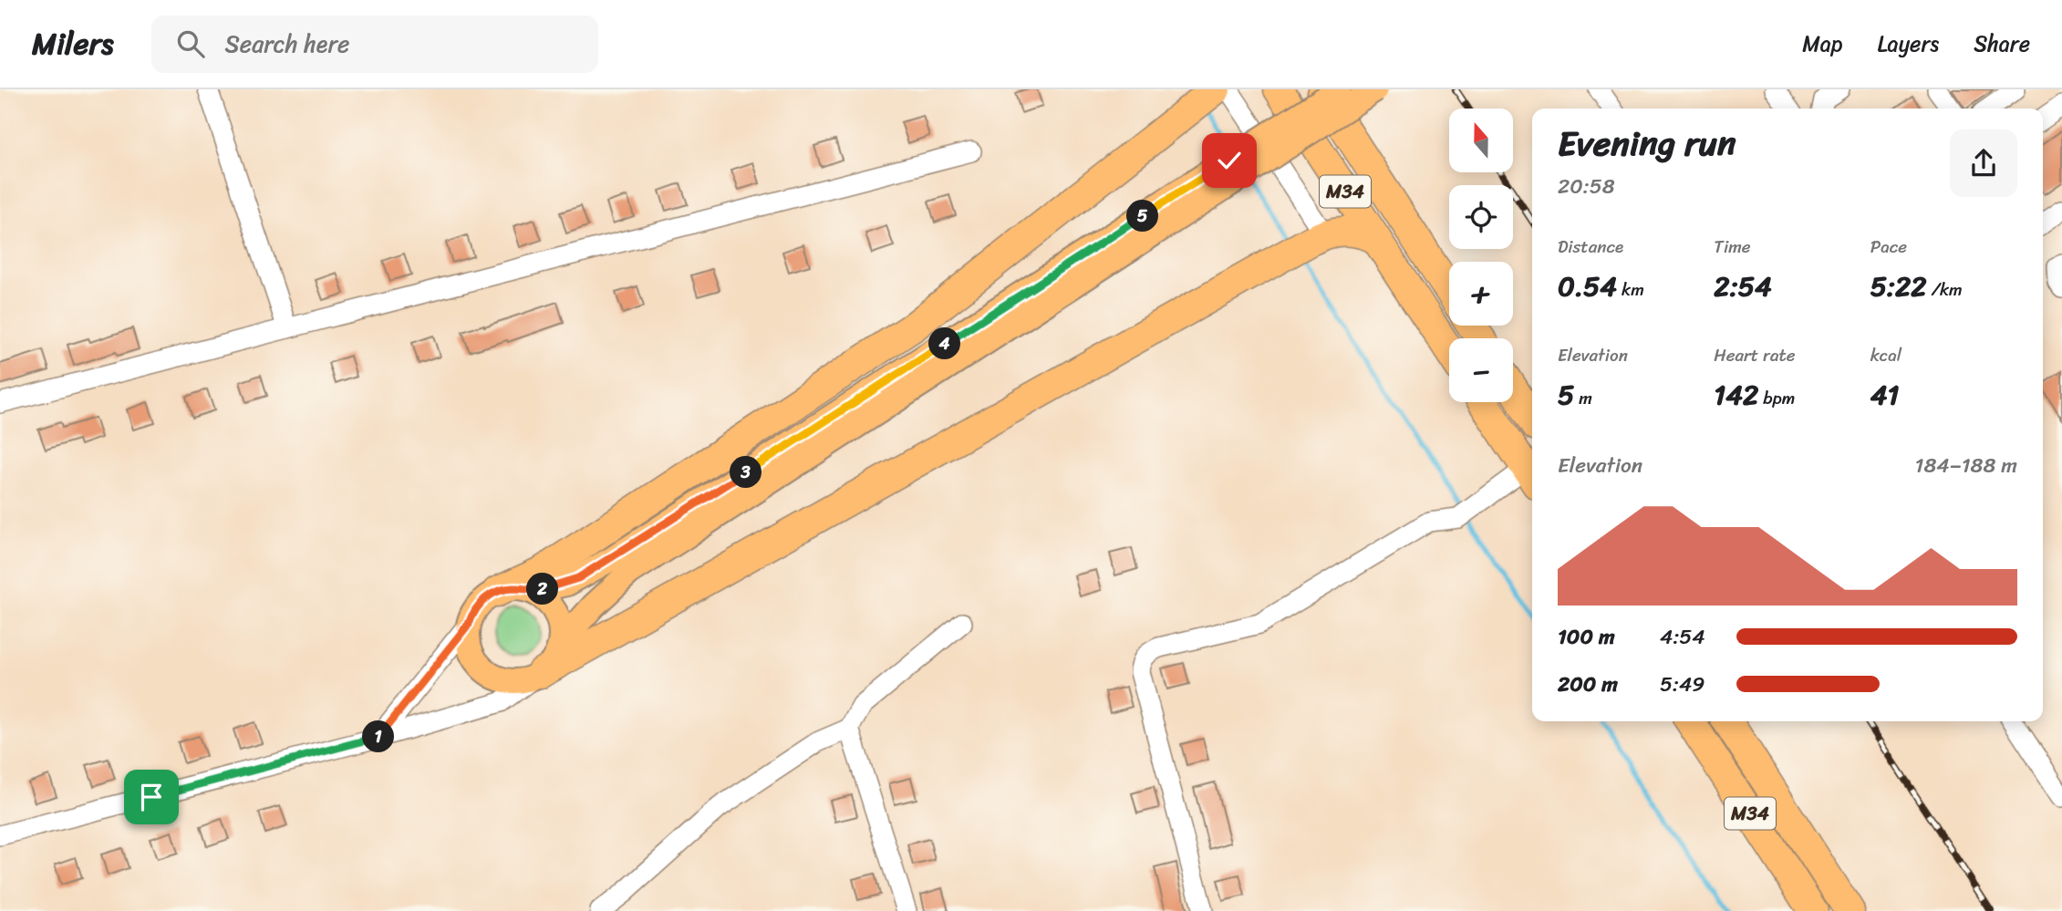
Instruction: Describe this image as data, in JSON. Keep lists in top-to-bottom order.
{
  "streets": {
    "highway": ["M34"]
  },
  "north": "top",
  "page": {
    "header": "Milers",
    "search": "Search here",
    "nav": ["Map", "Layers", "Share"],
    "map_buttons": ["+", "−"],
    "heading": ["Evening run", "20:58"],
    "pins": [
      "5",
      "4",
      "3",
      "2",
      "1"
    ],
    "stats": [
      ["Distance", "0.54 km"],
      ["Time", "2:54"],
      ["Pace", "5:22 /km"],
      ["Elevation", "5 m"],
      ["Heart rate", "142 bpm"],
      ["kcal", "41"]
    ],
    "chart": ["Elevation", "184–188 m"],
    "list": [
      {
        "name": "100 m",
        "note": "4:54"
      },
      {
        "name": "200 m",
        "note": "5:49"
      }
    ]
  }
}
